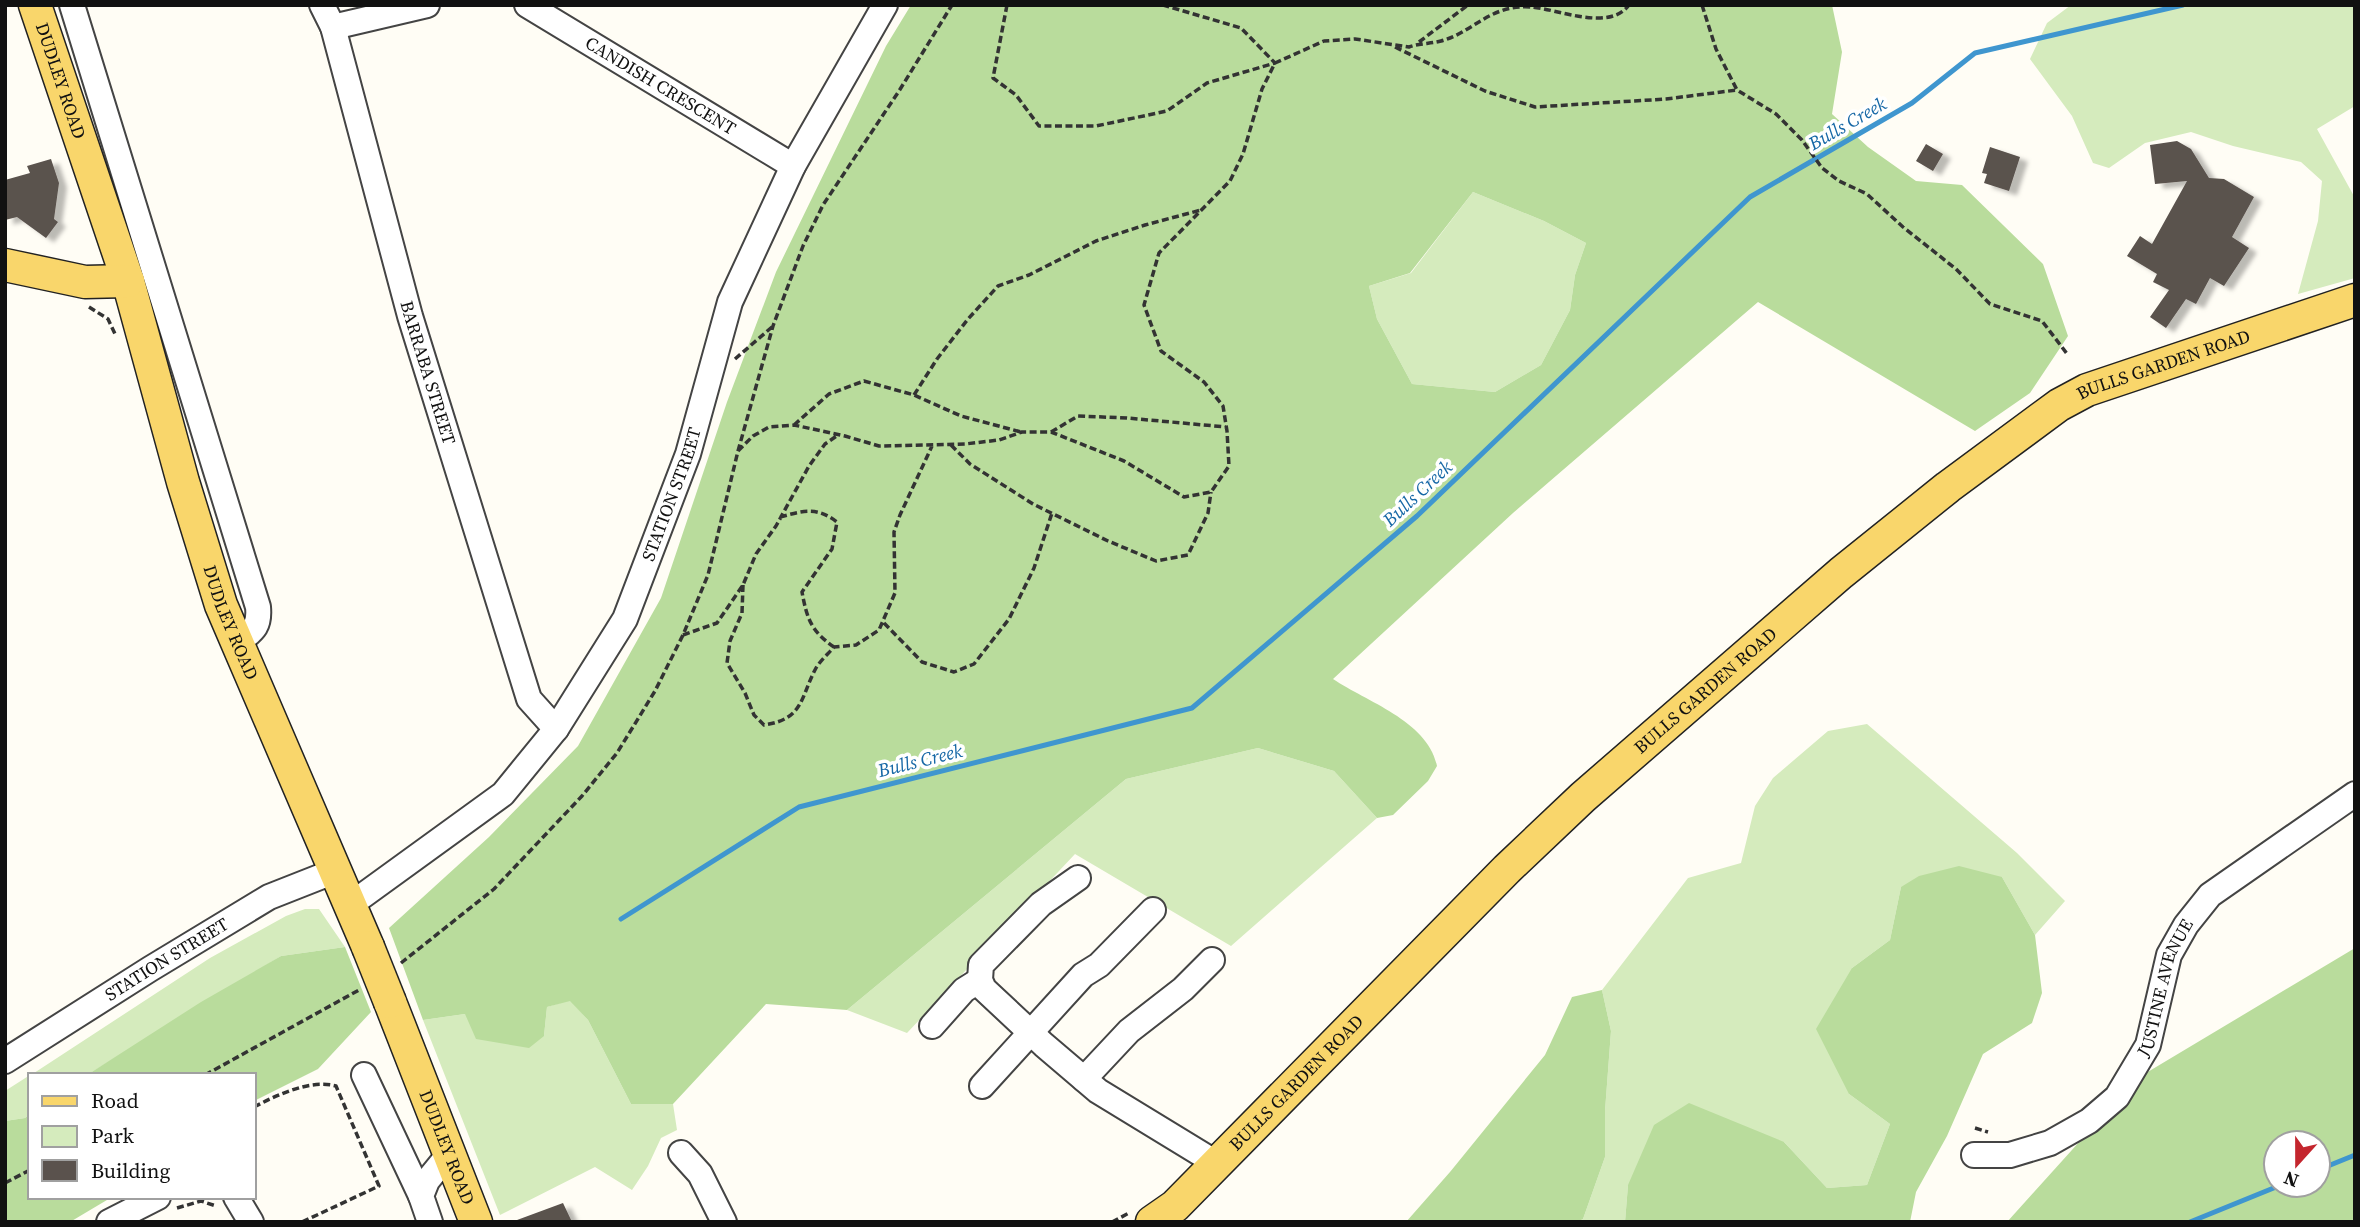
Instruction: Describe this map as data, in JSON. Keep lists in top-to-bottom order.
{
  "streets": {
    "main road": ["DUDLEY ROAD", "BULLS GARDEN ROAD"],
    "street": [
      "CANDISH CRESCENT",
      "BARRABA STREET",
      "STATION STREET",
      "JUSTINE AVENUE"
    ]
  },
  "crossings": [
    ["DUDLEY ROAD", "STATION STREET"],
    ["CANDISH CRESCENT", "STATION STREET"],
    ["BARRABA STREET", "STATION STREET"]
  ],
  "water": ["Bulls Creek"],
  "legend": ["Road", "Park", "Building"],
  "north": "bottom"
}
